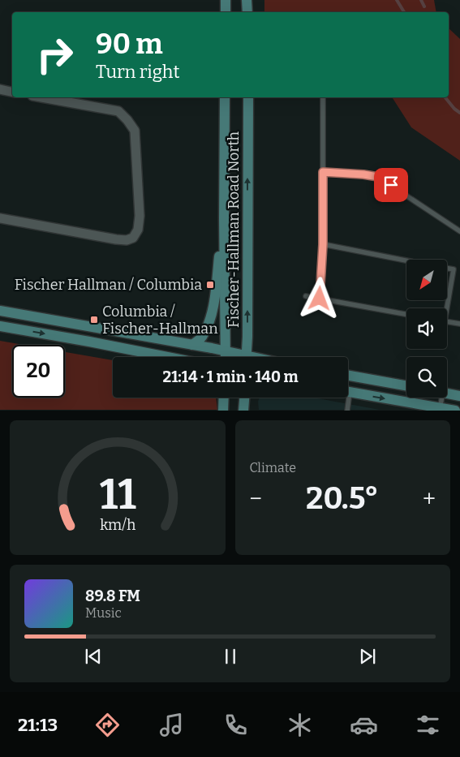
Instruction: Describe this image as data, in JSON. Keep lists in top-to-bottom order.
{
  "streets": {
    "main road": ["Fischer-Hallman Road North"]
  },
  "places": {
    "transit": ["Fischer Hallman / Columbia", "Columbia / Fischer-Hallman"]
  },
  "north": "bottom left",
  "page": {
    "turn": ["90 m", "Turn right"],
    "limit": "20",
    "trip": "21:14 · 1 min · 140 m",
    "tile": "Climate",
    "heat": ["−", "20.5°", "+"],
    "song": ["89.8 FM", "Music"],
    "tabs": "21:13",
    "gauge": ["11", "km/h"]
  }
}
